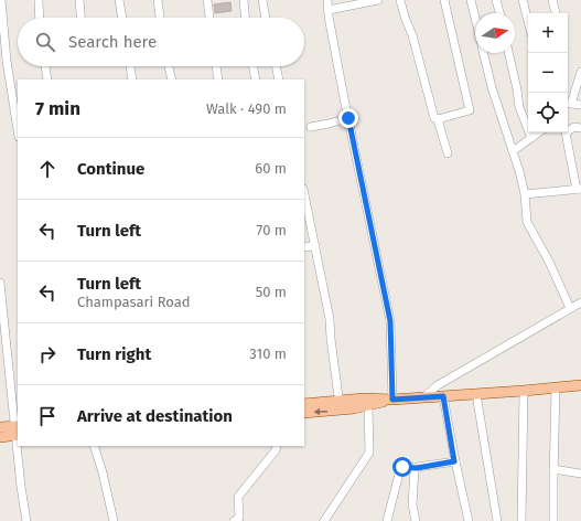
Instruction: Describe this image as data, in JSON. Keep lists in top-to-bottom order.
{
  "north": "right",
  "page": {
    "map_buttons": ["+", "−"],
    "search": "Search here",
    "heading": ["7 min", "Walk · 490 m"],
    "list": [
      ["Continue", "60 m"],
      ["Turn left", "70 m"],
      ["Turn left", "Champasari Road", "50 m"],
      ["Turn right", "310 m"],
      "Arrive at destination"
    ]
  }
}
